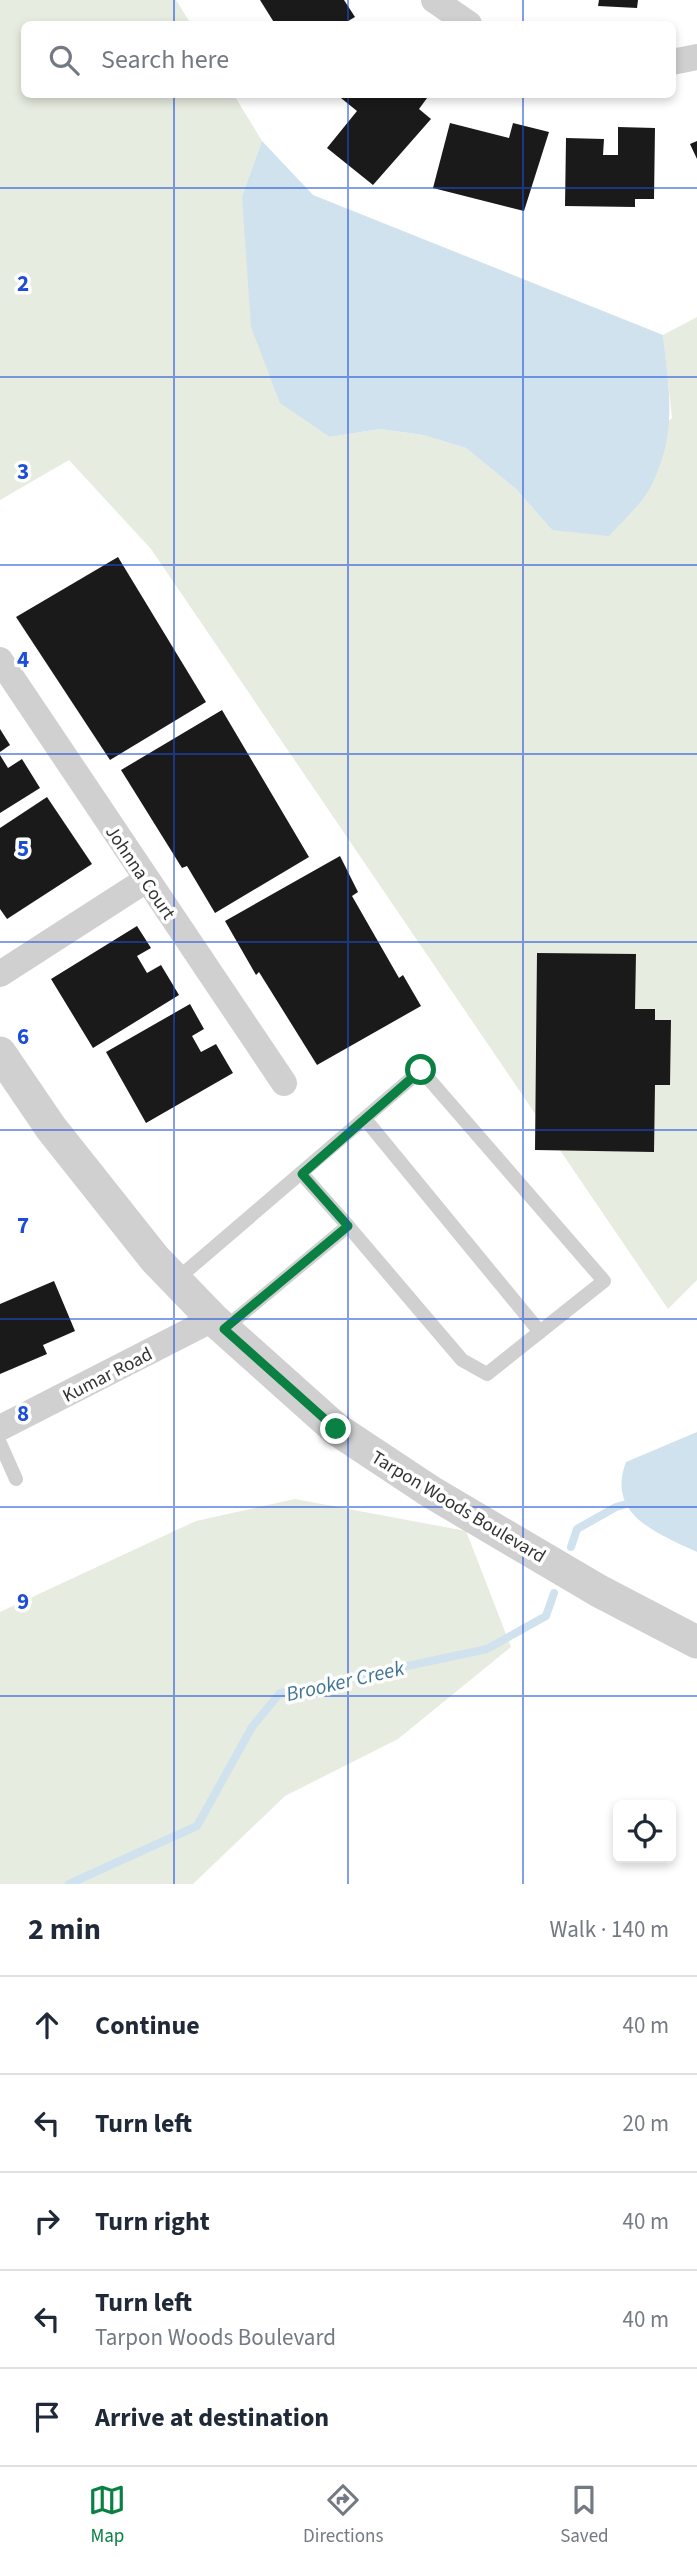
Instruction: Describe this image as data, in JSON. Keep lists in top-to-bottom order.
{
  "streets": {
    "street": ["Johnna Court", "Kumar Road", "Tarpon Woods Boulevard"]
  },
  "crossings": [
    ["Kumar Road", "Tarpon Woods Boulevard"]
  ],
  "water": ["Brooker Creek"],
  "page": {
    "search": "Search here",
    "heading": ["2 min", "Walk · 140 m"],
    "list": [
      ["Continue", "40 m"],
      ["Turn left", "20 m"],
      ["Turn right", "40 m"],
      ["Turn left", "Tarpon Woods Boulevard", "40 m"],
      "Arrive at destination"
    ],
    "nav": ["Map", "Directions", "Saved"]
  },
  "grid": {
    "rows": [
      "2",
      "3",
      "4",
      "5",
      "6",
      "7",
      "8",
      "9"
    ]
  }
}
